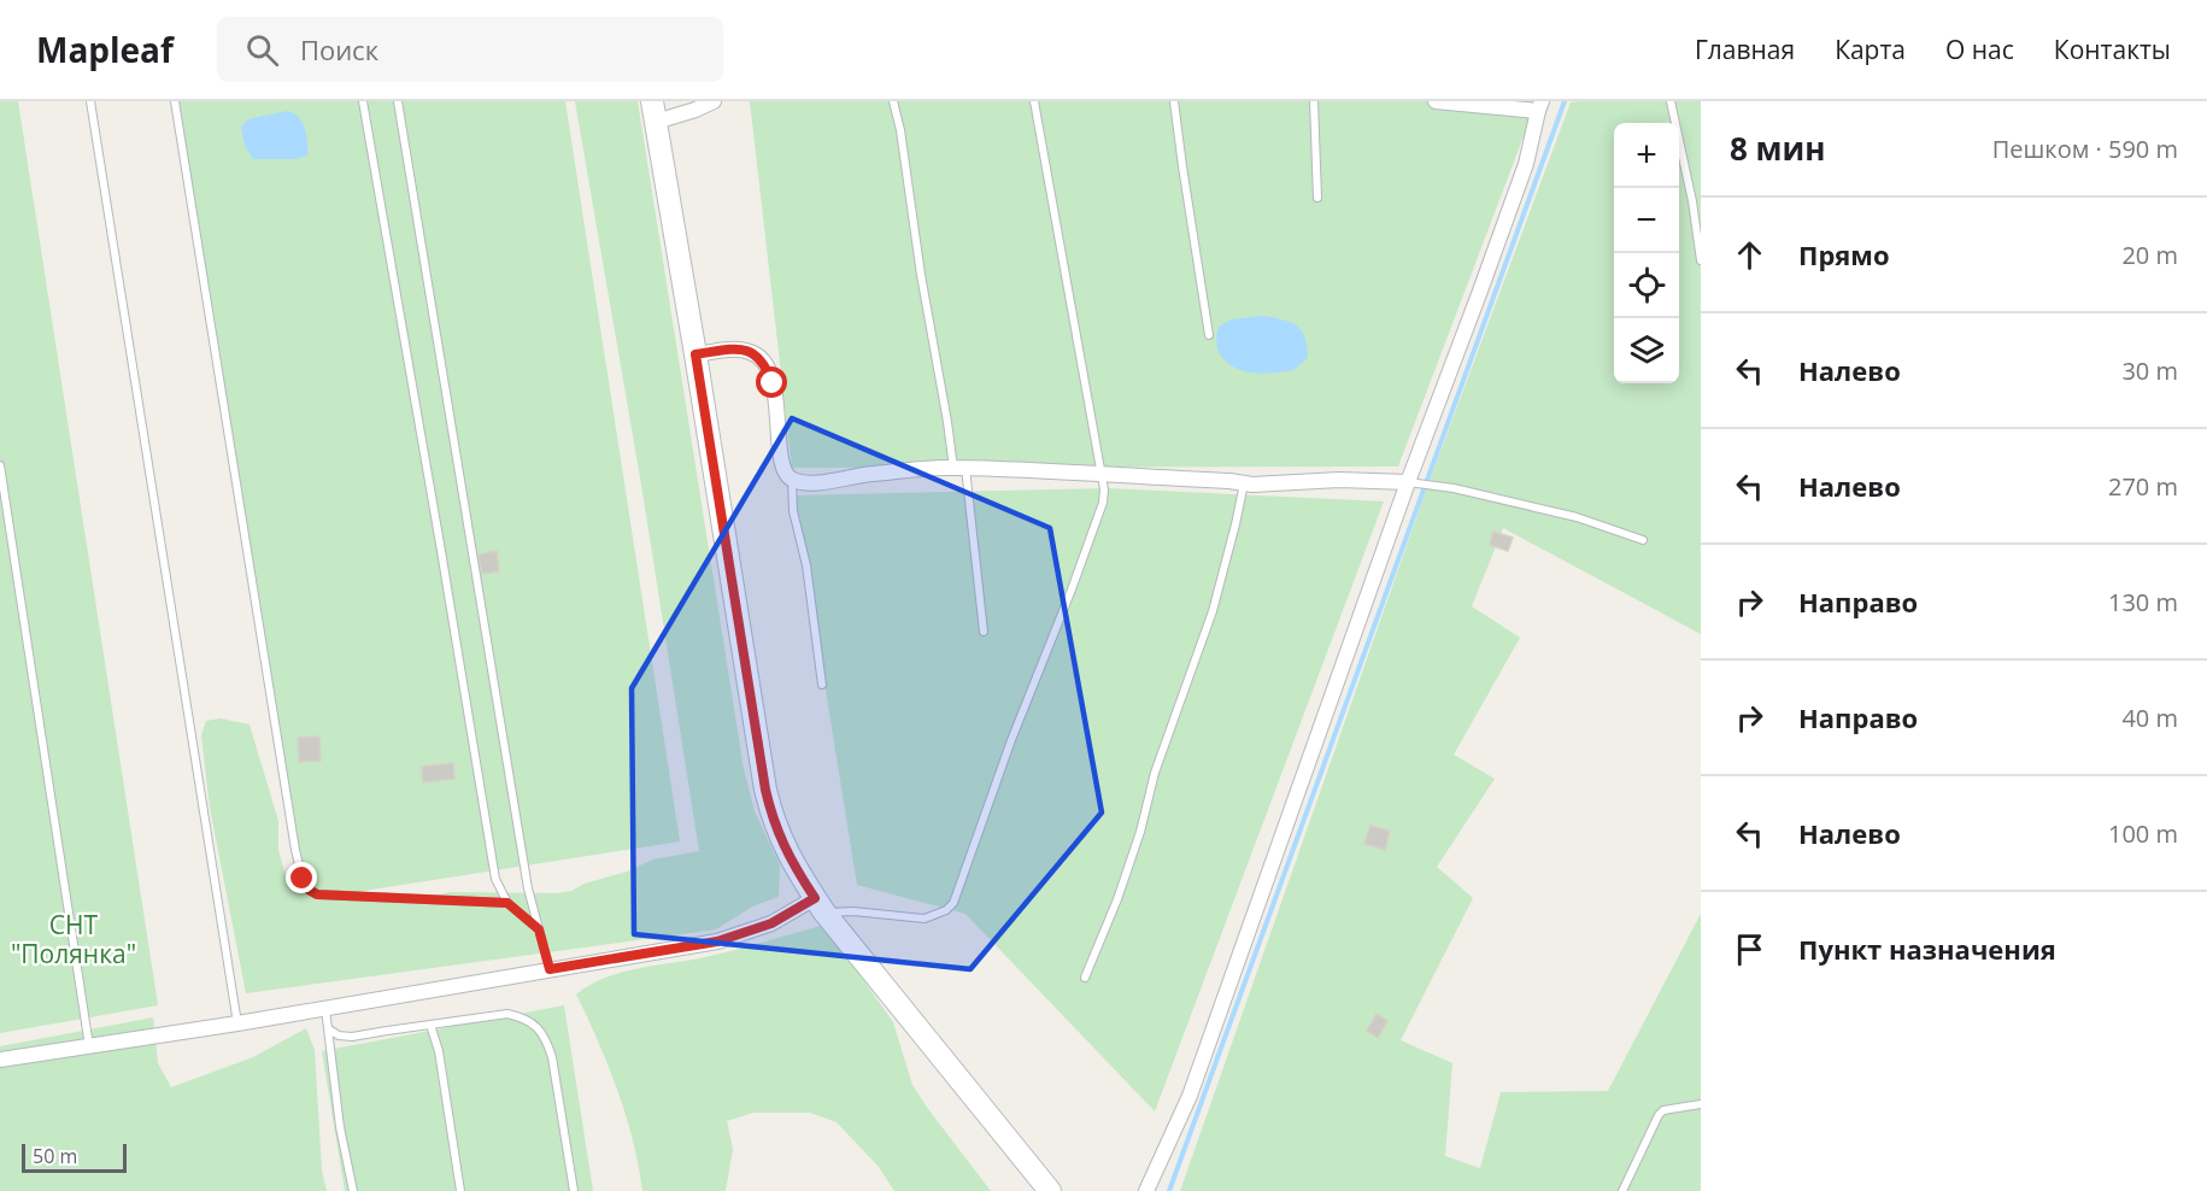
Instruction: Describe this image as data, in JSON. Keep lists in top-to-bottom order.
{
  "parks": ["СНТ \"Полянка\""],
  "scale_bar": "50 m",
  "page": {
    "header": "Mapleaf",
    "search": "Поиск",
    "nav": [
      "Главная",
      "Карта",
      "О нас",
      "Контакты"
    ],
    "heading": ["8 мин", "Пешком · 590 m"],
    "map_buttons": ["+", "−"],
    "list": [
      ["Прямо", "20 m"],
      ["Налево", "30 m"],
      ["Налево", "270 m"],
      ["Направо", "130 m"],
      ["Направо", "40 m"],
      ["Налево", "100 m"],
      "Пункт назначения"
    ],
    "scale": "50 m"
  }
}
